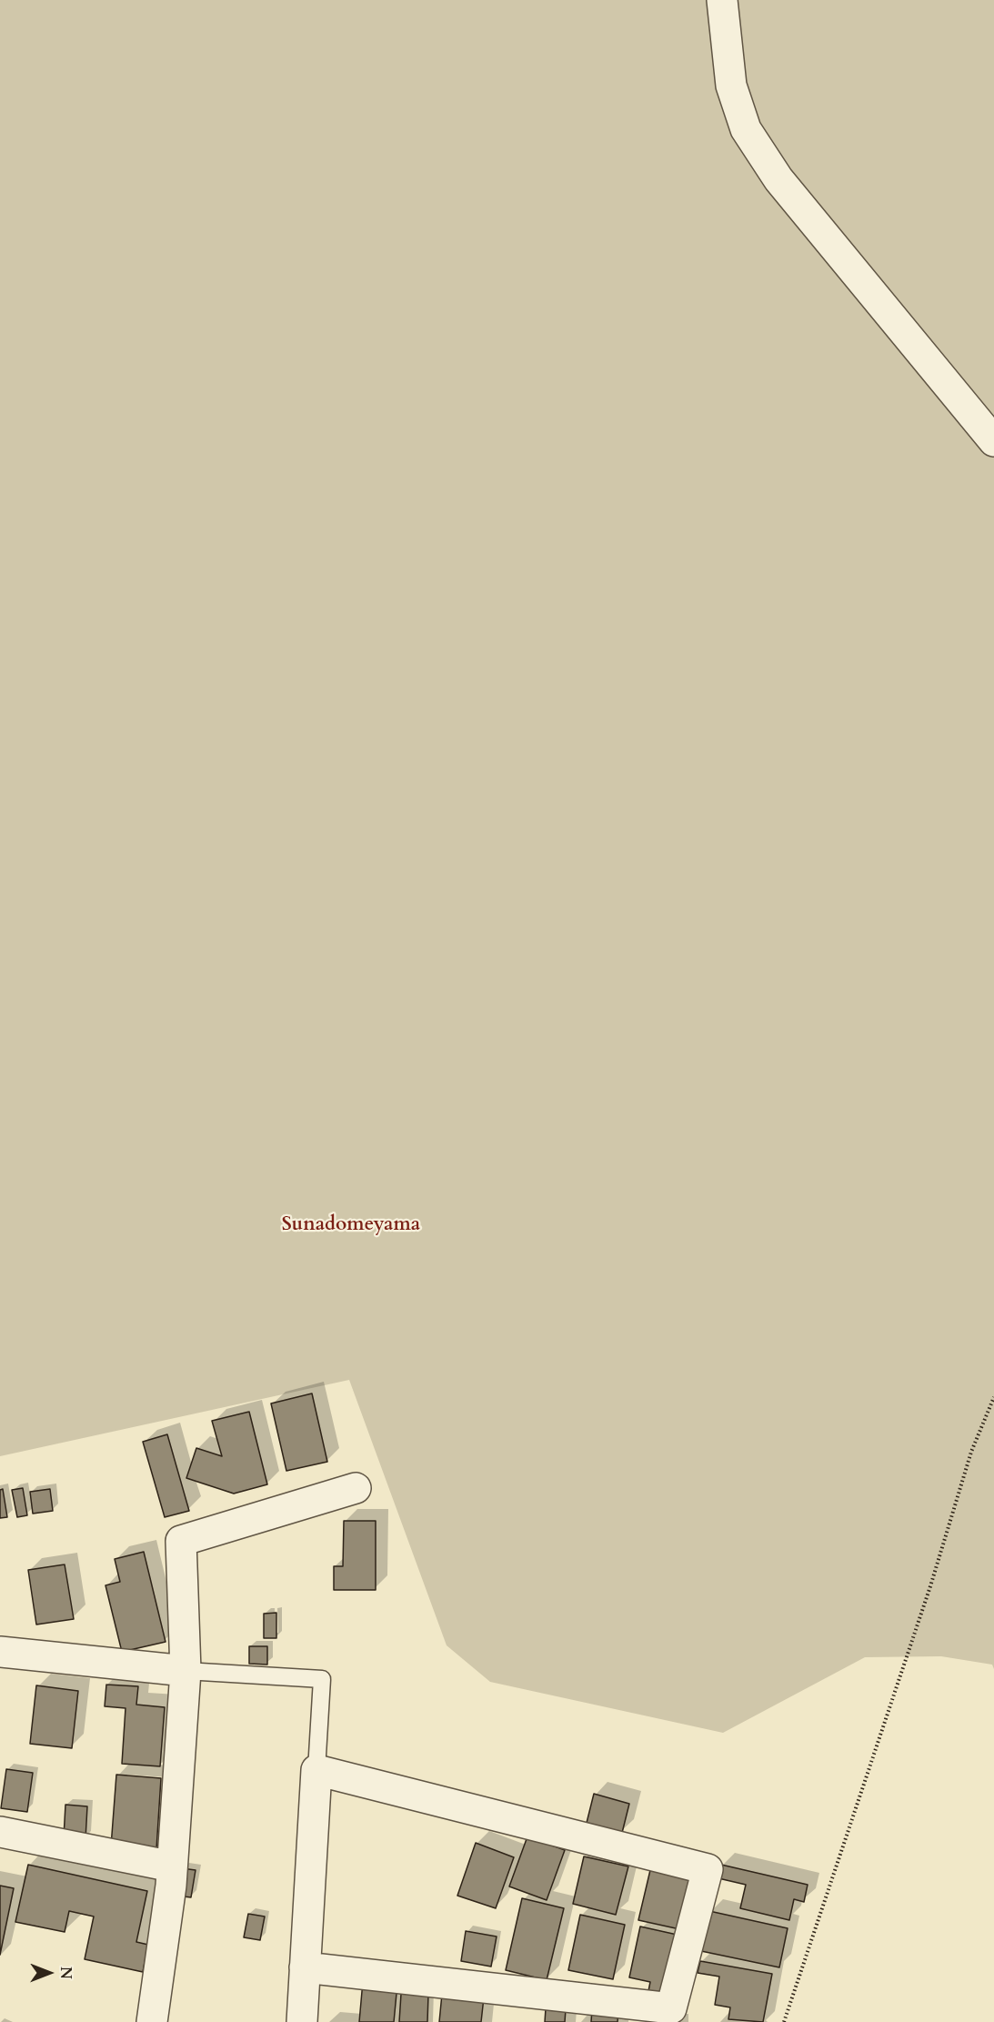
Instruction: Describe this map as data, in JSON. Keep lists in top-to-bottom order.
{
  "districts": ["Sunadomeyama"],
  "north": "right"
}
